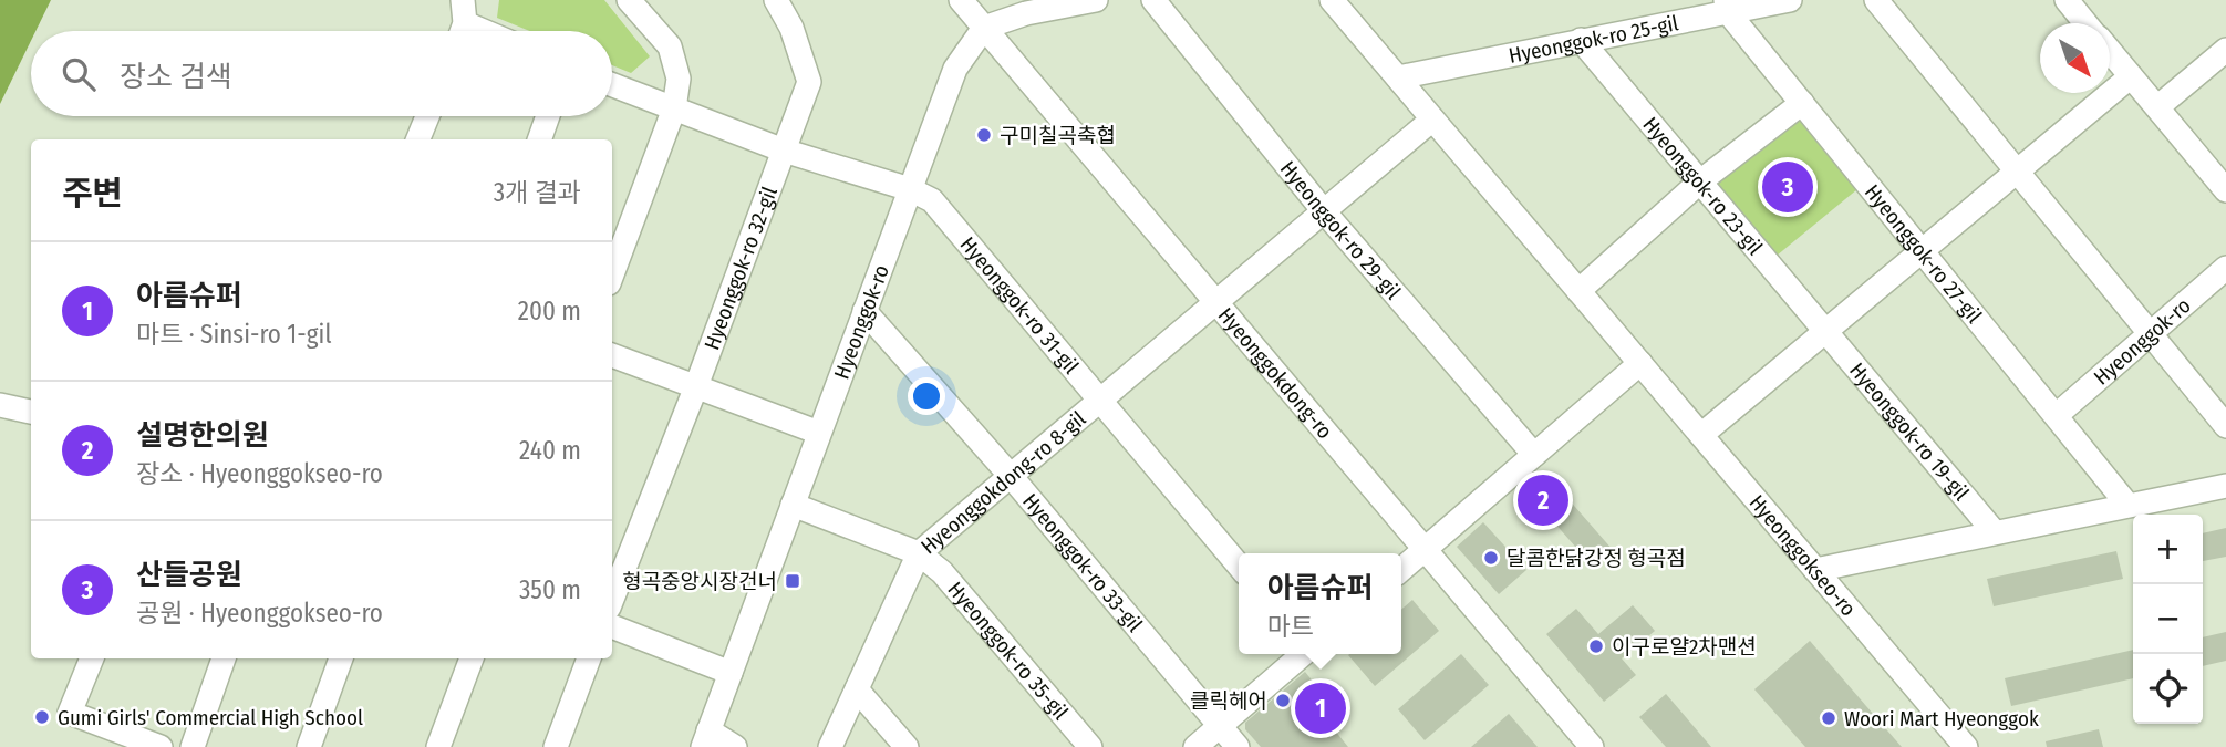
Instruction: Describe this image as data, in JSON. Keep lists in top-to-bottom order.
{
  "streets": {
    "street": [
      "Hyeonggok-ro 25-gil",
      "Hyeonggok-ro 23-gil",
      "Hyeonggok-ro 29-gil",
      "Hyeonggok-ro 27-gil",
      "Hyeonggok-ro 32-gil",
      "Hyeonggok-ro 31-gil",
      "Hyeonggok-ro",
      "Hyeonggokdong-ro",
      "Hyeonggok-ro 19-gil",
      "Hyeonggokdong-ro 8-gil",
      "Hyeonggokseo-ro",
      "Hyeonggok-ro 33-gil",
      "Hyeonggok-ro 35-gil"
    ]
  },
  "crossings": [
    ["Hyeonggok-ro 25-gil", "Hyeonggok-ro 23-gil"],
    ["Hyeonggok-ro 25-gil", "Hyeonggok-ro 27-gil"],
    ["Hyeonggok-ro 25-gil", "Hyeonggokseo-ro"],
    ["Hyeonggok-ro 23-gil", "Hyeonggok-ro 19-gil"],
    ["Hyeonggok-ro 27-gil", "Hyeonggok-ro"],
    ["Hyeonggok-ro 31-gil", "Hyeonggok-ro"],
    ["Hyeonggok-ro 31-gil", "Hyeonggokdong-ro 8-gil"],
    ["Hyeonggok-ro", "Hyeonggokdong-ro"],
    ["Hyeonggok-ro", "Hyeonggok-ro 33-gil"],
    ["Hyeonggok-ro", "Hyeonggok-ro 35-gil"],
    ["Hyeonggokdong-ro", "Hyeonggokdong-ro 8-gil"],
    ["Hyeonggokdong-ro 8-gil", "Hyeonggok-ro 33-gil"],
    ["Hyeonggokdong-ro 8-gil", "Hyeonggok-ro 35-gil"]
  ],
  "places": {
    "other": [
      "구미칠곡축협",
      "달콤한닭강정 형곡점",
      "이구로얄2차맨션",
      "클릭헤어",
      "Gumi Girls' Commercial High School",
      "Woori Mart Hyeonggok"
    ],
    "transit": ["형곡중앙시장건너"]
  },
  "north": "bottom right",
  "page": {
    "search": "장소 검색",
    "heading": ["주변", "3개 결과"],
    "pins": ["3", "2", "1"],
    "list": [
      {
        "mark": "1",
        "name": "아름슈퍼",
        "note": "마트 · Sinsi-ro 1-gil",
        "value": "200 m"
      },
      {
        "mark": "2",
        "name": "설명한의원",
        "note": "장소 · Hyeonggokseo-ro",
        "value": "240 m"
      },
      {
        "mark": "3",
        "name": "산들공원",
        "note": "공원 · Hyeonggokseo-ro",
        "value": "350 m"
      }
    ],
    "map_buttons": ["+", "−"],
    "popup": ["아름슈퍼", "마트"]
  }
}
